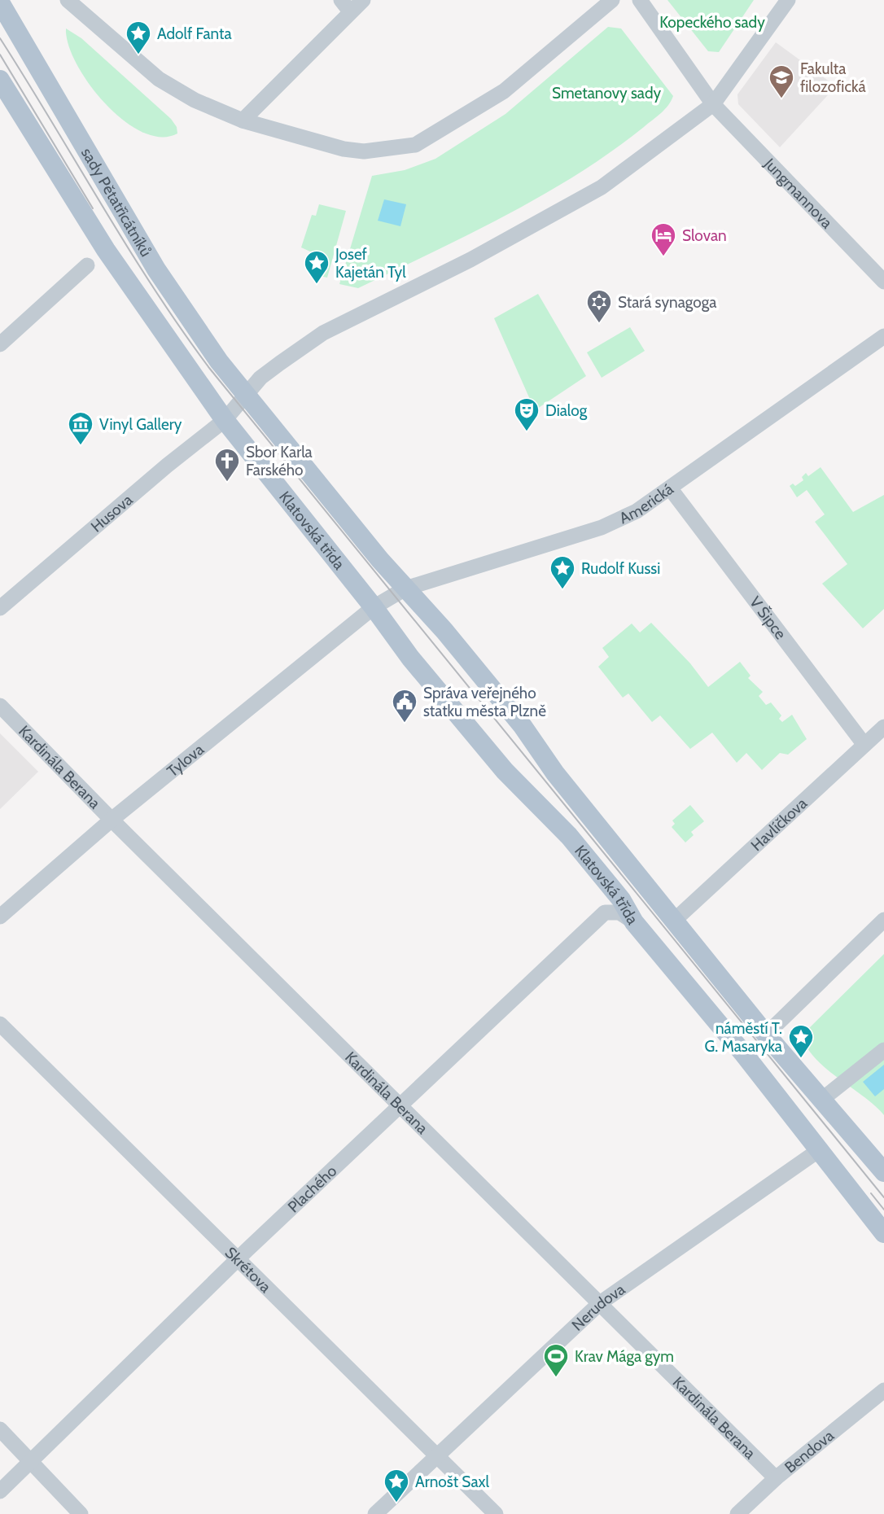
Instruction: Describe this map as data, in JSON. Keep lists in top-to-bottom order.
{
  "streets": {
    "main road": ["sady Pětatřicátníků", "Klatovská třída"],
    "street": [
      "Jungmannova",
      "Americká",
      "Husova",
      "V Šipce",
      "Tylova",
      "Kardinála Berana",
      "Havlíčkova",
      "Plachého",
      "Skrétova",
      "Nerudova",
      "Bendova"
    ]
  },
  "crossings": [
    ["sady Pětatřicátníků", "Husova"],
    ["sady Pětatřicátníků", "Klatovská třída"],
    ["Americká", "Klatovská třída"],
    ["Americká", "V Šipce"],
    ["Americká", "Tylova"],
    ["Husova", "Klatovská třída"],
    ["Klatovská třída", "Tylova"],
    ["Klatovská třída", "Havlíčkova"],
    ["Klatovská třída", "Plachého"],
    ["Klatovská třída", "Nerudova"],
    ["V Šipce", "Havlíčkova"],
    ["Tylova", "Kardinála Berana"],
    ["Kardinála Berana", "Plachého"],
    ["Kardinála Berana", "Nerudova"],
    ["Kardinála Berana", "Bendova"],
    ["Plachého", "Skrétova"],
    ["Skrétova", "Nerudova"]
  ],
  "parks": ["Kopeckého sady", "Smetanovy sady"],
  "places": {
    "place": [
      "Adolf Fanta",
      "Josef Kajetán Tyl",
      "Rudolf Kussi",
      "náměstí T. G. Masaryka",
      "Arnošt Saxl"
    ],
    "school or university": ["Fakulta filozofická"],
    "hotel": ["Slovan"],
    "synagogue": ["Stará synagoga"],
    "theatre": ["Dialog"],
    "museum": ["Vinyl Gallery"],
    "church": ["Sbor Karla Farského"],
    "public building": ["Správa veřejného statku města Plzně"],
    "sports": ["Krav Mága gym"]
  }
}
